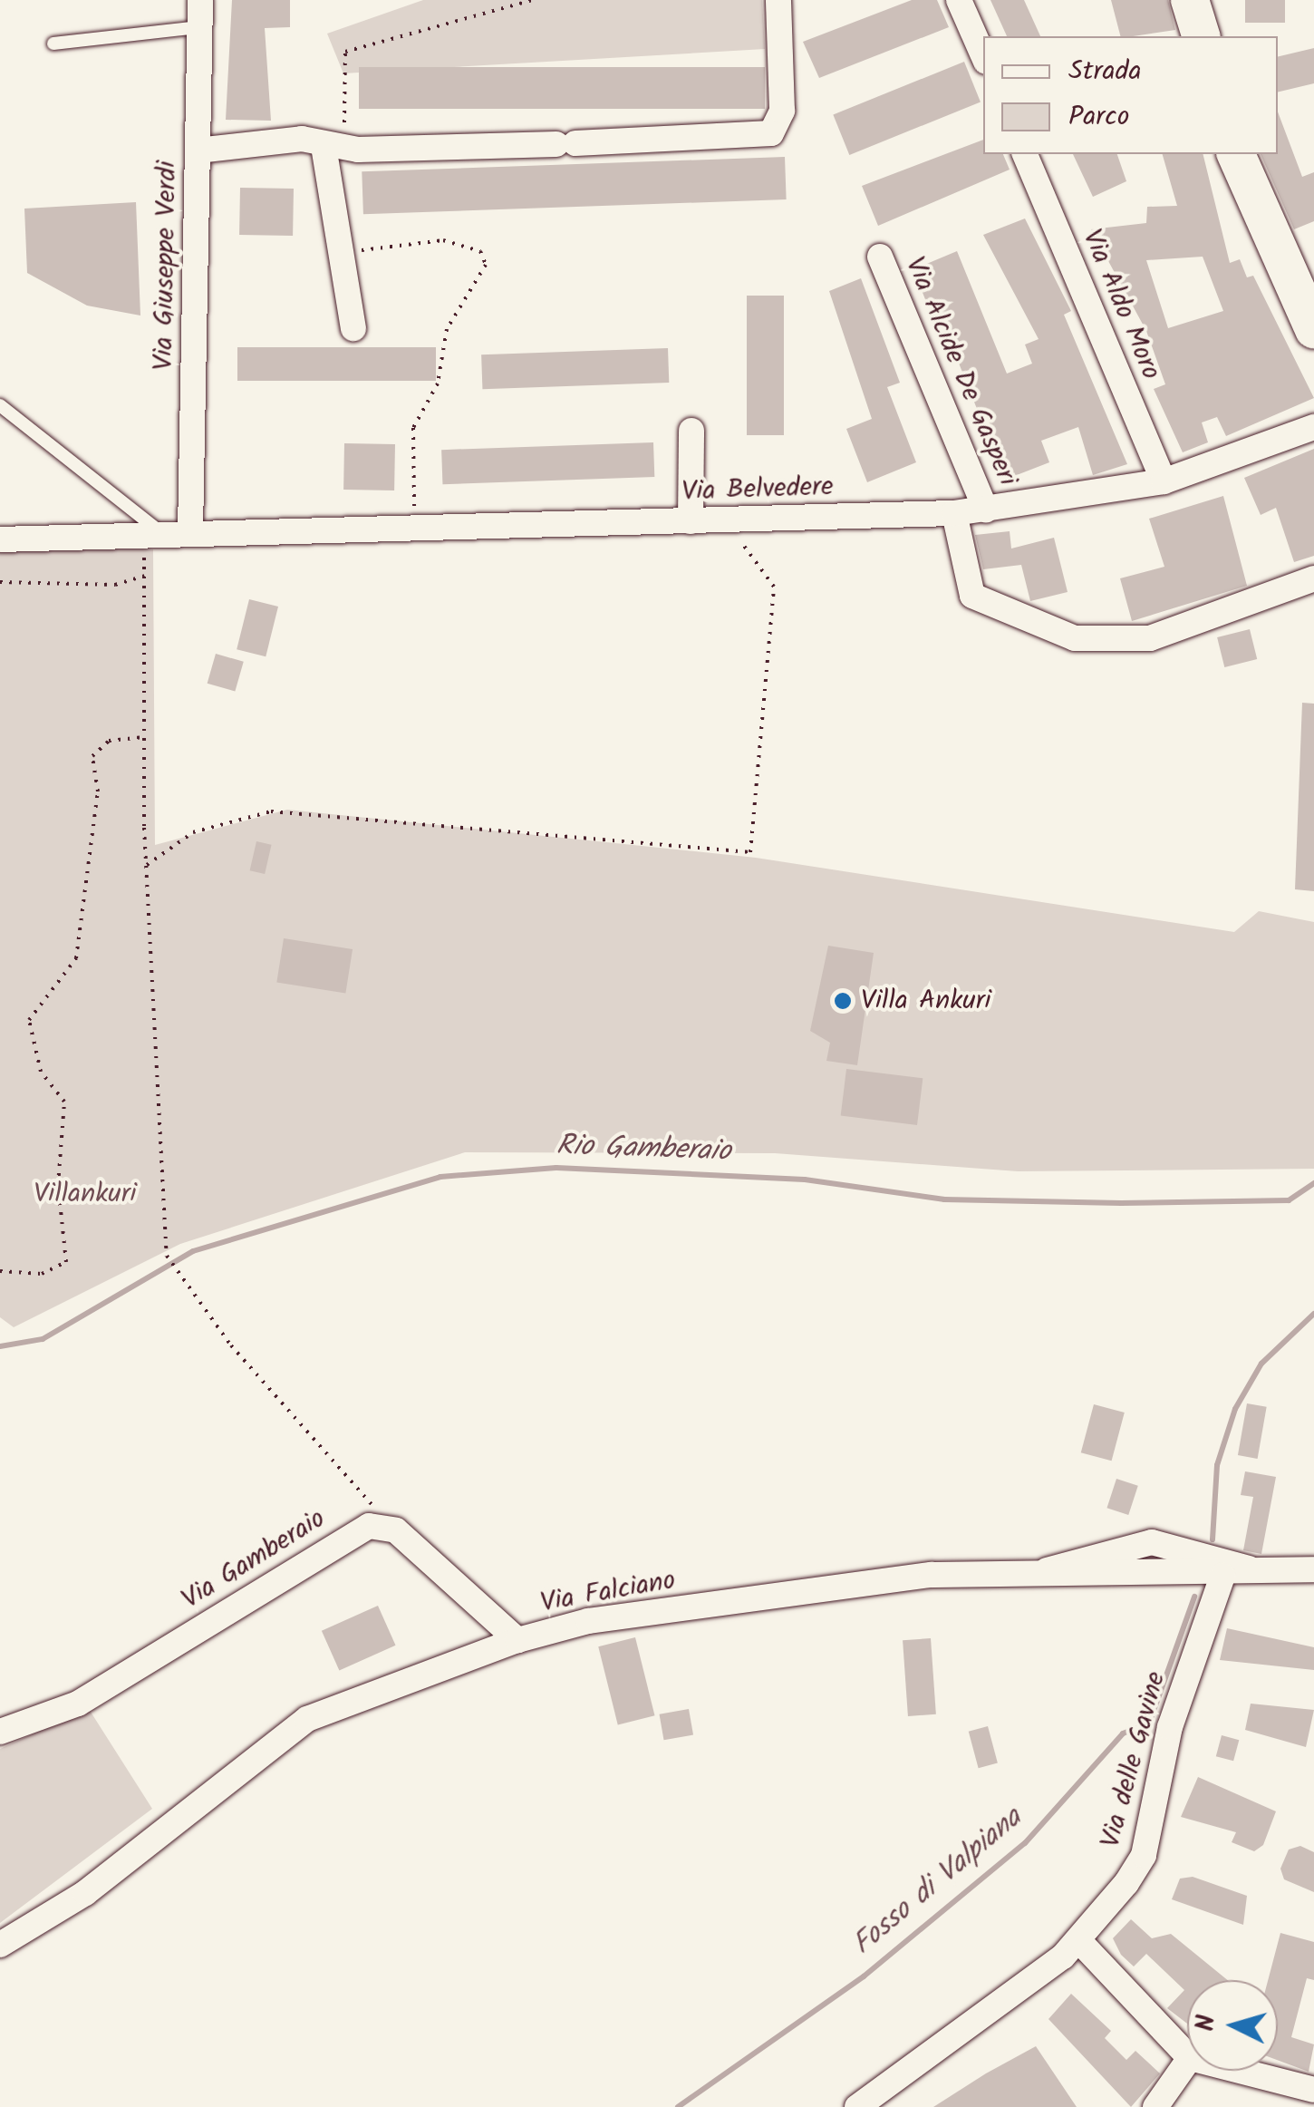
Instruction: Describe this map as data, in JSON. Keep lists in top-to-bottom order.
{
  "streets": {
    "street": [
      "Via Giuseppe Verdi",
      "Via Aldo Moro",
      "Via Alcide De Gasperi",
      "Via Belvedere",
      "Via Gamberaio",
      "Via Falciano",
      "Via delle Gavine"
    ]
  },
  "crossings": [
    ["Via Giuseppe Verdi", "Via Belvedere"],
    ["Via Aldo Moro", "Via Belvedere"],
    ["Via Alcide De Gasperi", "Via Belvedere"],
    ["Via Falciano", "Via delle Gavine"]
  ],
  "water": ["Rio Gamberaio", "Fosso di Valpiana"],
  "parks": ["Villankuri"],
  "places": ["Villa Ankuri"],
  "legend": ["Strada", "Parco"],
  "north": "left"
}
